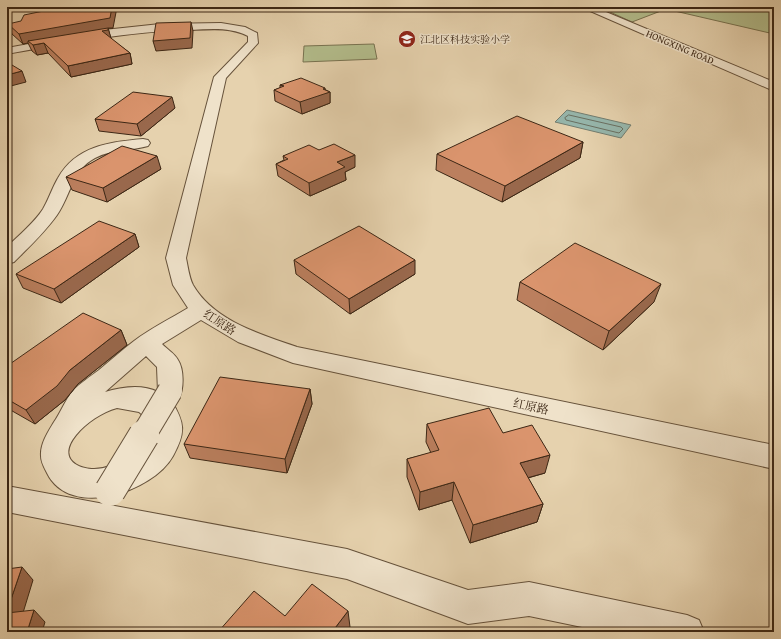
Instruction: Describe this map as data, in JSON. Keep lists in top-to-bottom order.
{
  "streets": {
    "street": ["HONGXING ROAD", "红原路"]
  },
  "places": {
    "school or university": ["江北区科技实验小学"]
  }
}
